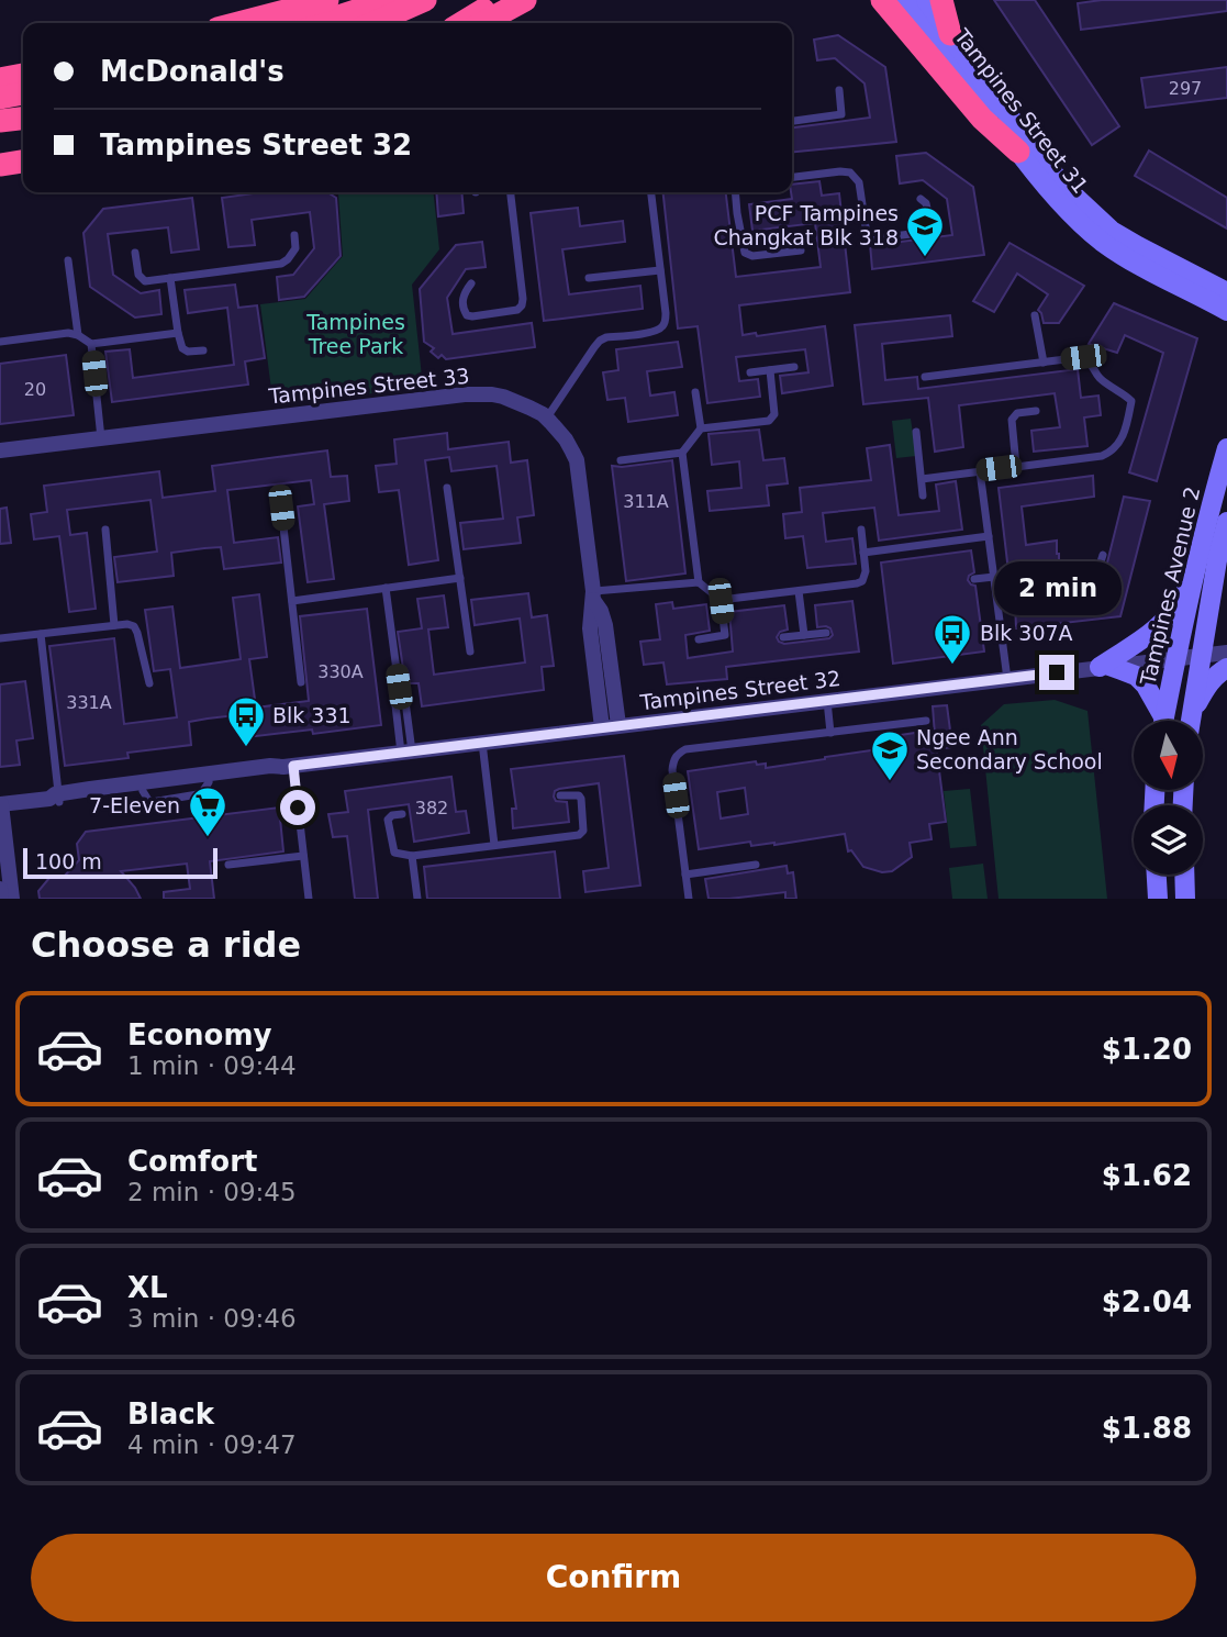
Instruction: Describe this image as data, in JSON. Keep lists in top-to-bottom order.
{
  "streets": {
    "main road": ["Tampines Street 31", "Tampines Avenue 2"],
    "street": ["Tampines Street 33", "Tampines Street 32"]
  },
  "crossings": [
    ["Tampines Street 33", "Tampines Street 32"],
    ["Tampines Avenue 2", "Tampines Street 32"]
  ],
  "parks": ["Tampines Tree Park"],
  "places": {
    "school or university": ["PCF Tampines Changkat Blk 318", "Ngee Ann Secondary School"],
    "bus stop": ["Blk 307A", "Blk 331"],
    "supermarket": ["7-Eleven"]
  },
  "house_numbers": [
    "297",
    "20",
    "311A",
    "330A",
    "331A",
    "382"
  ],
  "scale_bar": "100 m",
  "north": "bottom",
  "page": {
    "banner": ["McDonald's", "Tampines Street 32"],
    "bubble": "2 min",
    "scale": "100 m",
    "heading": "Choose a ride",
    "list": [
      {
        "name": "Economy",
        "note": "1 min · 09:44",
        "value": "$1.20"
      },
      {
        "name": "Comfort",
        "note": "2 min · 09:45",
        "value": "$1.62"
      },
      {
        "name": "XL",
        "note": "3 min · 09:46",
        "value": "$2.04"
      },
      {
        "name": "Black",
        "note": "4 min · 09:47",
        "value": "$1.88"
      }
    ],
    "buttons": "Confirm"
  }
}
